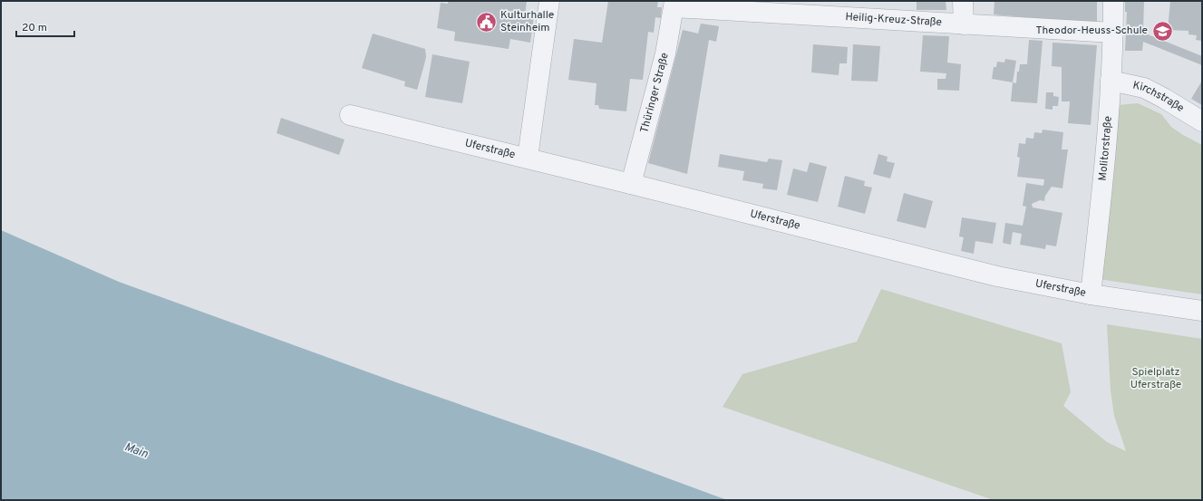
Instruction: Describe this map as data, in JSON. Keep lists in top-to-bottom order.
{
  "streets": {
    "street": [
      "Heilig-Kreuz-Straße",
      "Thüringer Straße",
      "Kirchstraße",
      "Uferstraße",
      "Molitorstraße"
    ]
  },
  "crossings": [
    ["Heilig-Kreuz-Straße", "Thüringer Straße"],
    ["Heilig-Kreuz-Straße", "Molitorstraße"],
    ["Thüringer Straße", "Uferstraße"],
    ["Kirchstraße", "Molitorstraße"],
    ["Uferstraße", "Molitorstraße"]
  ],
  "water": ["Main"],
  "parks": ["Spielplatz Uferstraße"],
  "places": {
    "public building": ["Kulturhalle Steinheim"],
    "school or university": ["Theodor-Heuss-Schule"]
  },
  "scale_bar": "20 m"
}
